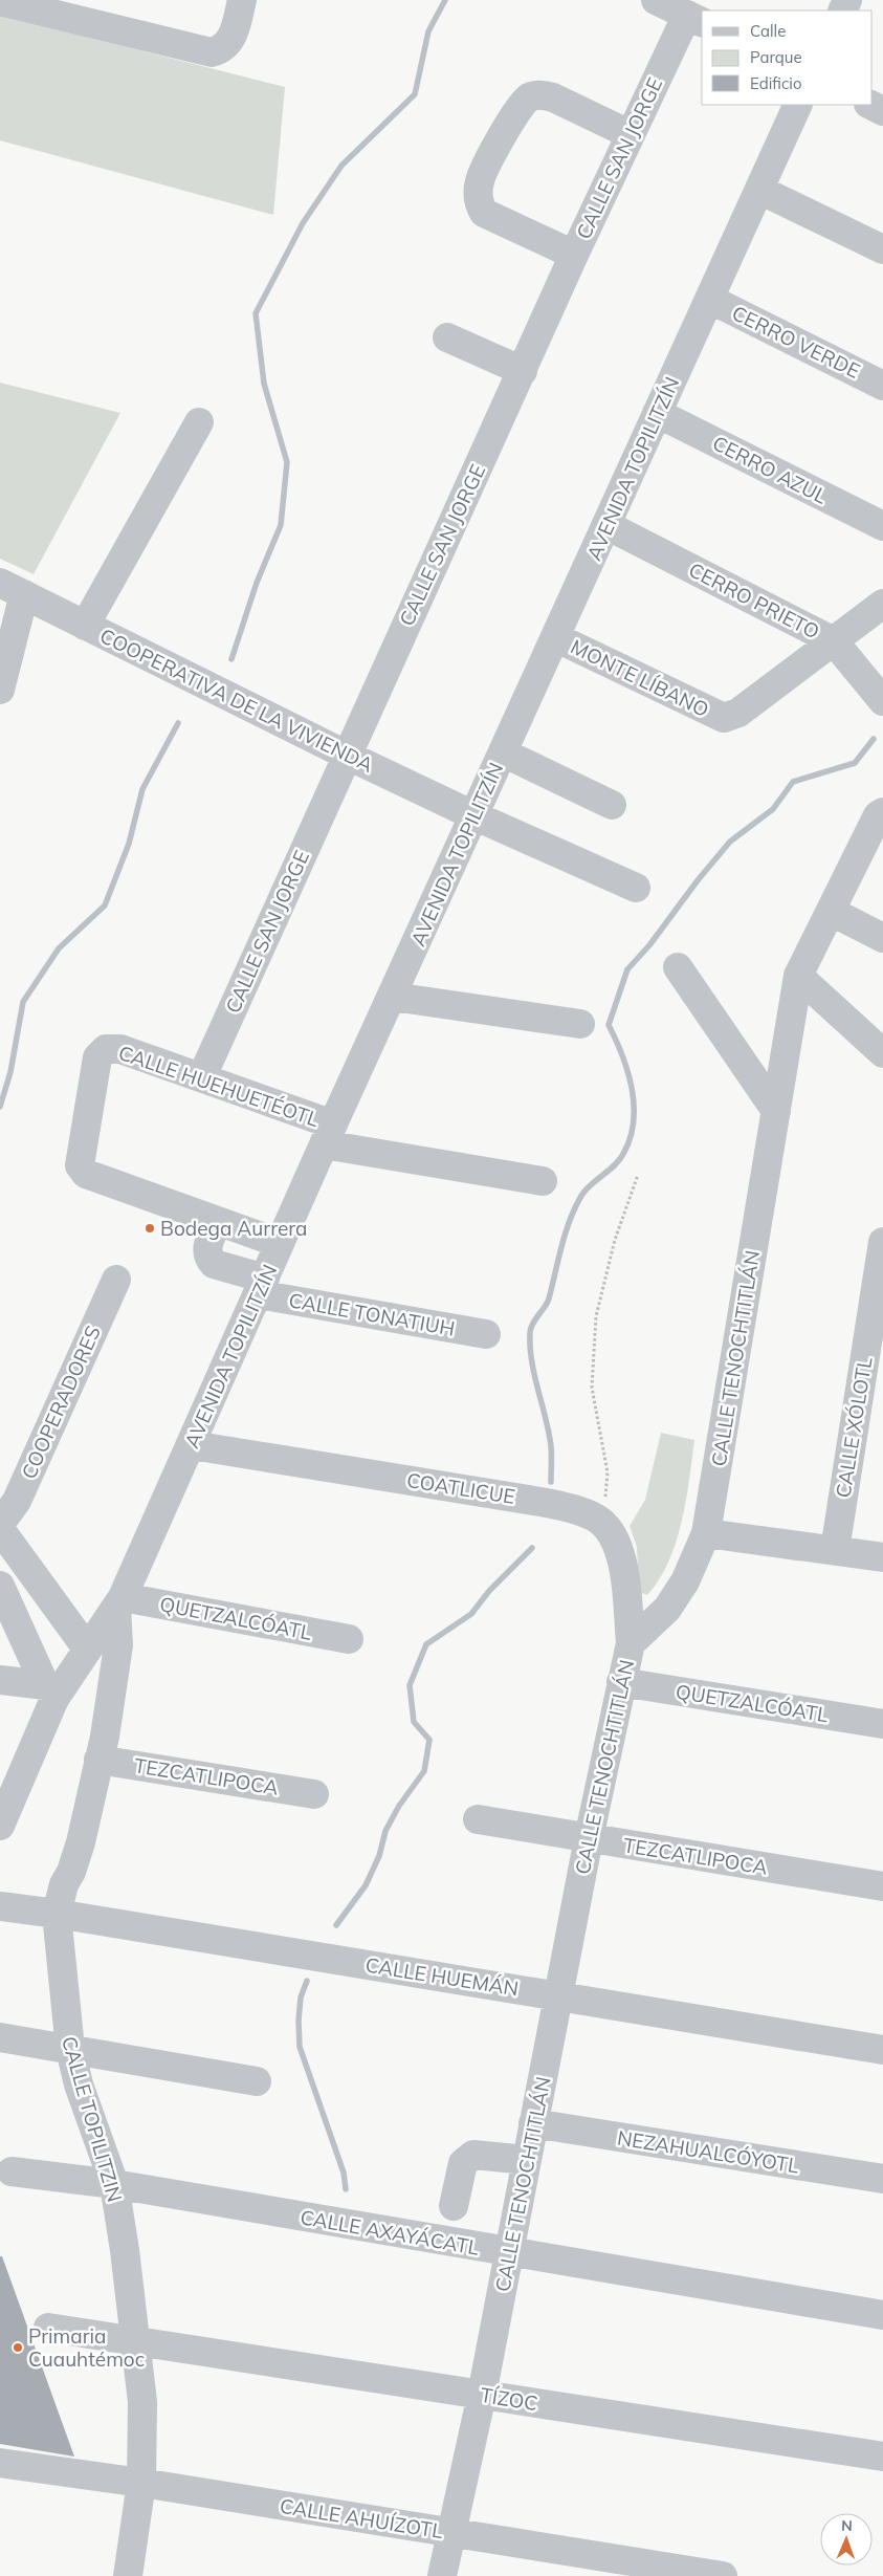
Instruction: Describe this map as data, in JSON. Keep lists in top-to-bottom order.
{
  "streets": {
    "street": [
      "CALLE SAN JORGE",
      "CERRO VERDE",
      "AVENIDA TOPILITZÍN",
      "CERRO AZUL",
      "CERRO PRIETO",
      "MONTE LÍBANO",
      "COOPERATIVA DE LA VIVIENDA",
      "CALLE HUEHUETÉOTL",
      "CALLE TONATIUH",
      "CALLE TENOCHTITLÁN",
      "COOPERADORES",
      "CALLE XÓLOTL",
      "COATLICUE",
      "QUETZALCÓATL",
      "TEZCATLIPOCA",
      "CALLE HUEMÁN",
      "CALLE TOPILITZIN",
      "NEZAHUALCÓYOTL",
      "CALLE AXAYÁCATL",
      "TÍZOC",
      "CALLE AHUÍZOTL"
    ]
  },
  "crossings": [
    ["CALLE SAN JORGE", "COOPERATIVA DE LA VIVIENDA"],
    ["CALLE SAN JORGE", "CALLE HUEHUETÉOTL"],
    ["CERRO VERDE", "AVENIDA TOPILITZÍN"],
    ["AVENIDA TOPILITZÍN", "CERRO AZUL"],
    ["AVENIDA TOPILITZÍN", "CERRO PRIETO"],
    ["AVENIDA TOPILITZÍN", "MONTE LÍBANO"],
    ["AVENIDA TOPILITZÍN", "COOPERATIVA DE LA VIVIENDA"],
    ["AVENIDA TOPILITZÍN", "CALLE HUEHUETÉOTL"],
    ["AVENIDA TOPILITZÍN", "CALLE TONATIUH"],
    ["AVENIDA TOPILITZÍN", "COATLICUE"],
    ["AVENIDA TOPILITZÍN", "QUETZALCÓATL"],
    ["AVENIDA TOPILITZÍN", "CALLE TOPILITZIN"],
    ["CERRO PRIETO", "MONTE LÍBANO"],
    ["CALLE HUEHUETÉOTL", "CALLE TONATIUH"],
    ["CALLE TENOCHTITLÁN", "QUETZALCÓATL"],
    ["CALLE TENOCHTITLÁN", "TEZCATLIPOCA"],
    ["CALLE TENOCHTITLÁN", "CALLE HUEMÁN"],
    ["CALLE TENOCHTITLÁN", "NEZAHUALCÓYOTL"],
    ["CALLE TENOCHTITLÁN", "CALLE AXAYÁCATL"],
    ["CALLE TENOCHTITLÁN", "TÍZOC"],
    ["CALLE TENOCHTITLÁN", "CALLE AHUÍZOTL"],
    ["QUETZALCÓATL", "CALLE TOPILITZIN"],
    ["TEZCATLIPOCA", "CALLE TOPILITZIN"],
    ["CALLE HUEMÁN", "CALLE TOPILITZIN"],
    ["CALLE TOPILITZIN", "CALLE AXAYÁCATL"],
    ["CALLE TOPILITZIN", "TÍZOC"],
    ["CALLE TOPILITZIN", "CALLE AHUÍZOTL"]
  ],
  "places": ["Bodega Aurrera", "Primaria Cuauhtémoc"],
  "legend": ["Calle", "Parque", "Edificio"],
  "north": "top"
}
